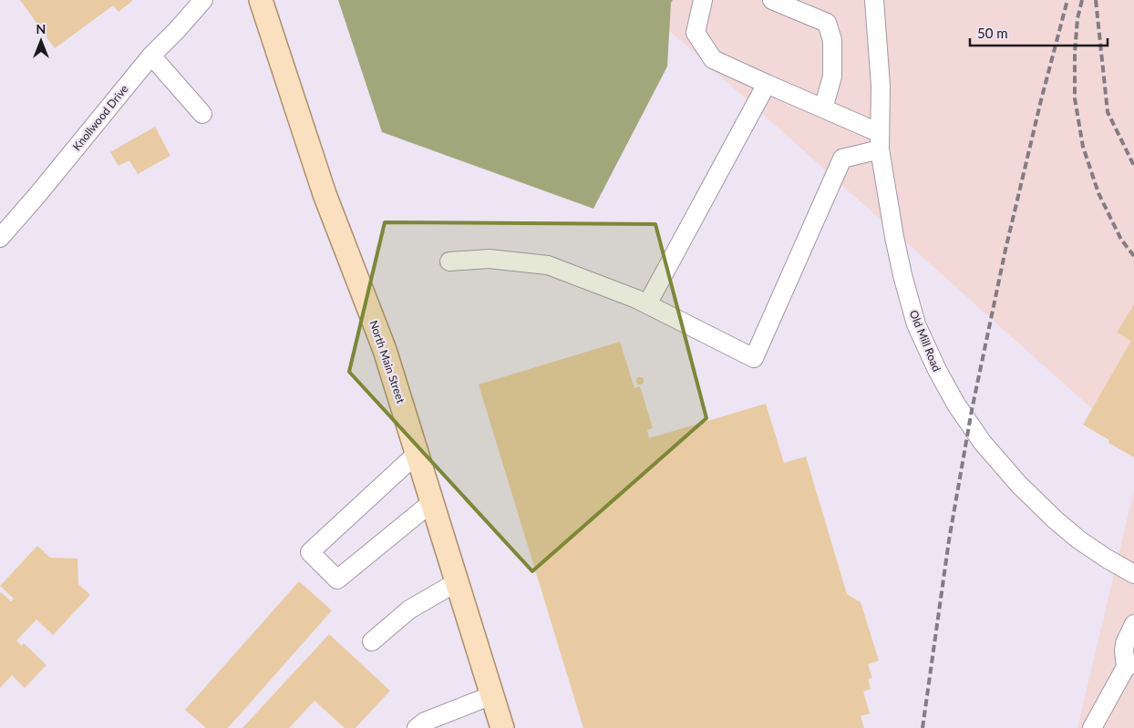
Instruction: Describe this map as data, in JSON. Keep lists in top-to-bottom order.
{
  "streets": {
    "main road": ["North Main Street"],
    "street": ["Knollwood Drive", "Old Mill Road"]
  },
  "scale_bar": "50 m",
  "north": "top"
}
